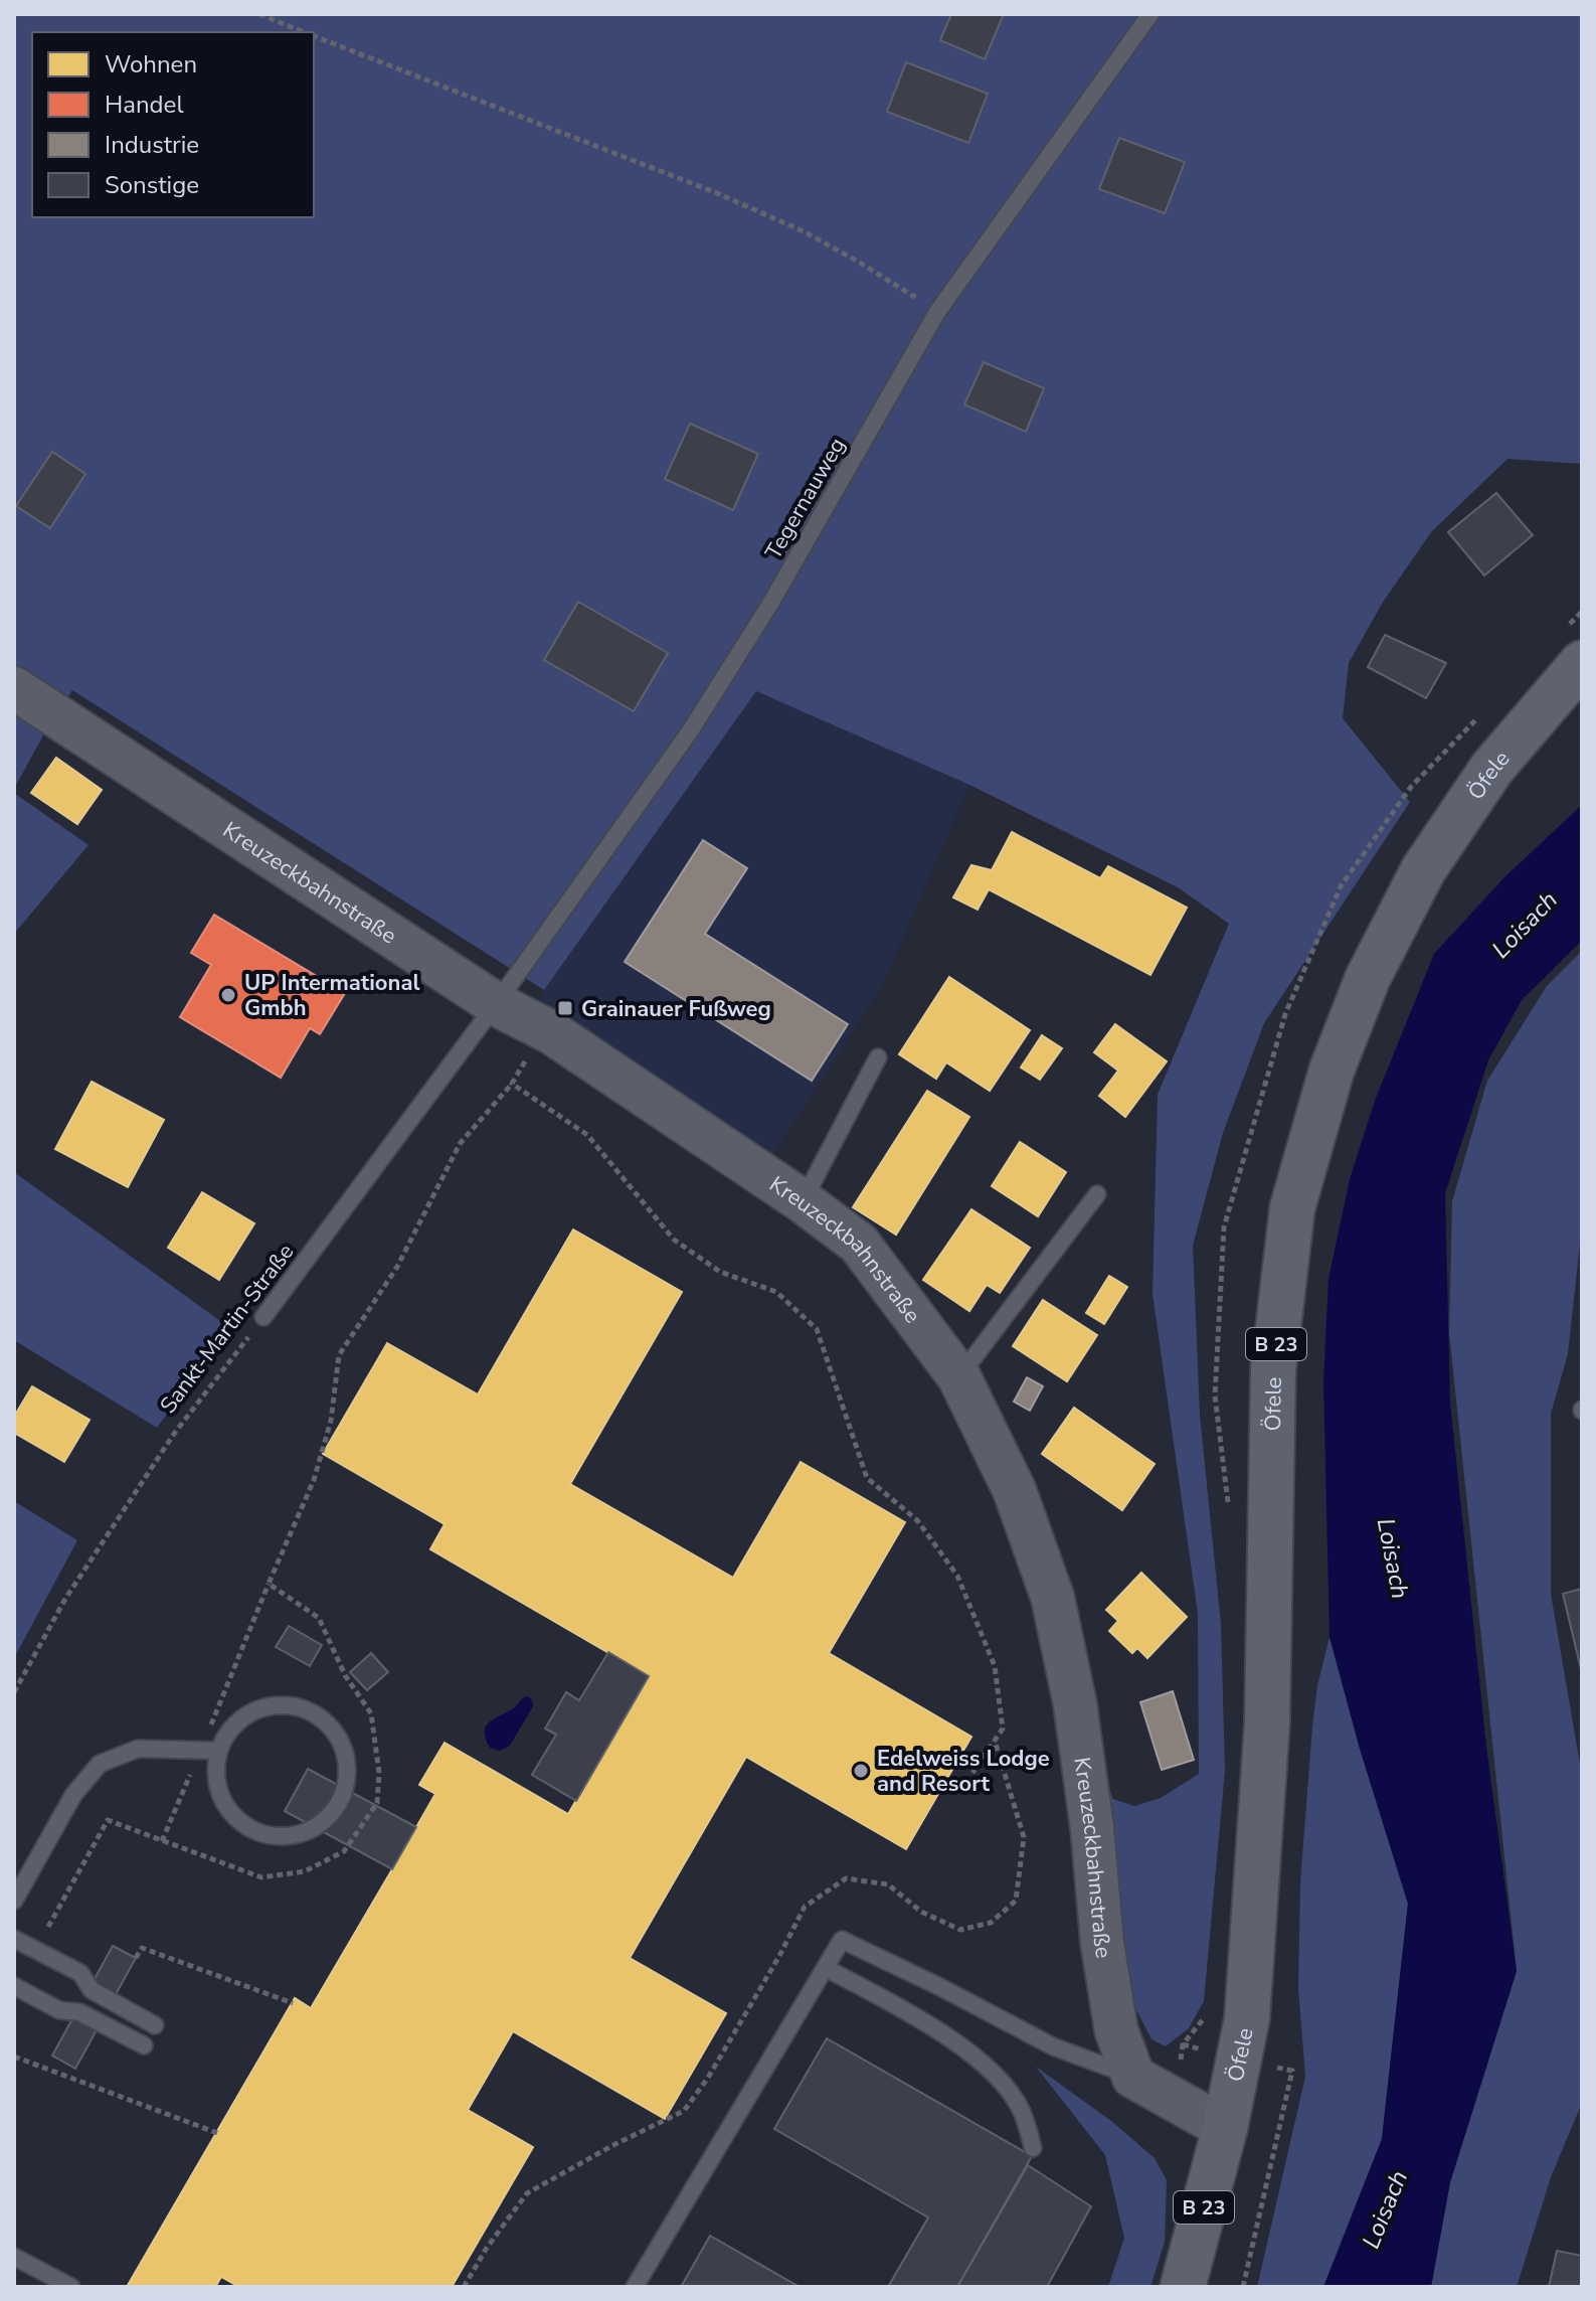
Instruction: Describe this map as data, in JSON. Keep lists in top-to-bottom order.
{
  "streets": {
    "main road": ["Öfele", "B 23"],
    "street": ["Kreuzeckbahnstraße"],
    "lane": ["Tegernauweg", "Sankt-Martin-Straße"]
  },
  "crossings": [
    ["Tegernauweg", "Kreuzeckbahnstraße"],
    ["Tegernauweg", "Sankt-Martin-Straße"],
    ["Öfele", "B 23"],
    ["Kreuzeckbahnstraße", "Sankt-Martin-Straße"]
  ],
  "water": ["Loisach"],
  "places": {
    "other": ["UP Intermational Gmbh", "Edelweiss Lodge and Resort"],
    "transit": ["Grainauer Fußweg"]
  },
  "legend": [
    "Wohnen",
    "Handel",
    "Industrie",
    "Sonstige"
  ]
}
